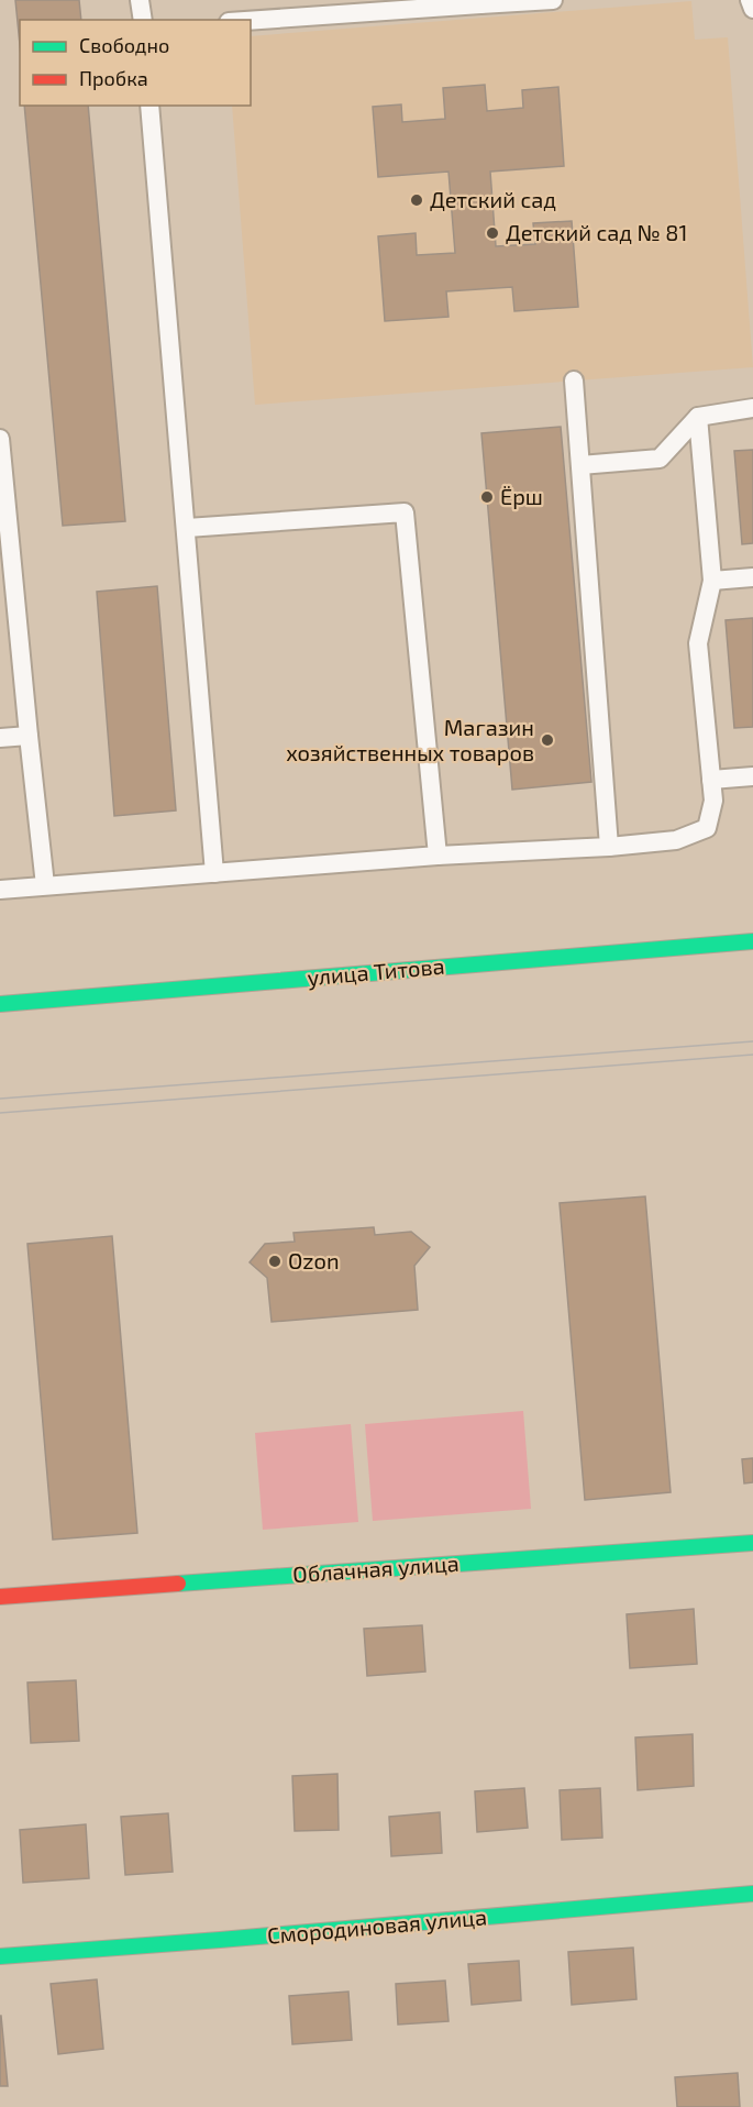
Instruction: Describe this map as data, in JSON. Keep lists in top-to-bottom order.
{
  "streets": {
    "street": ["улица Титова", "Облачная улица", "Смородиновая улица"]
  },
  "places": [
    "Детский сад",
    "Детский сад № 81",
    "Ёрш",
    "Магазин хозяйственных товаров",
    "Ozon"
  ],
  "legend": ["Свободно", "Пробка"]
}
